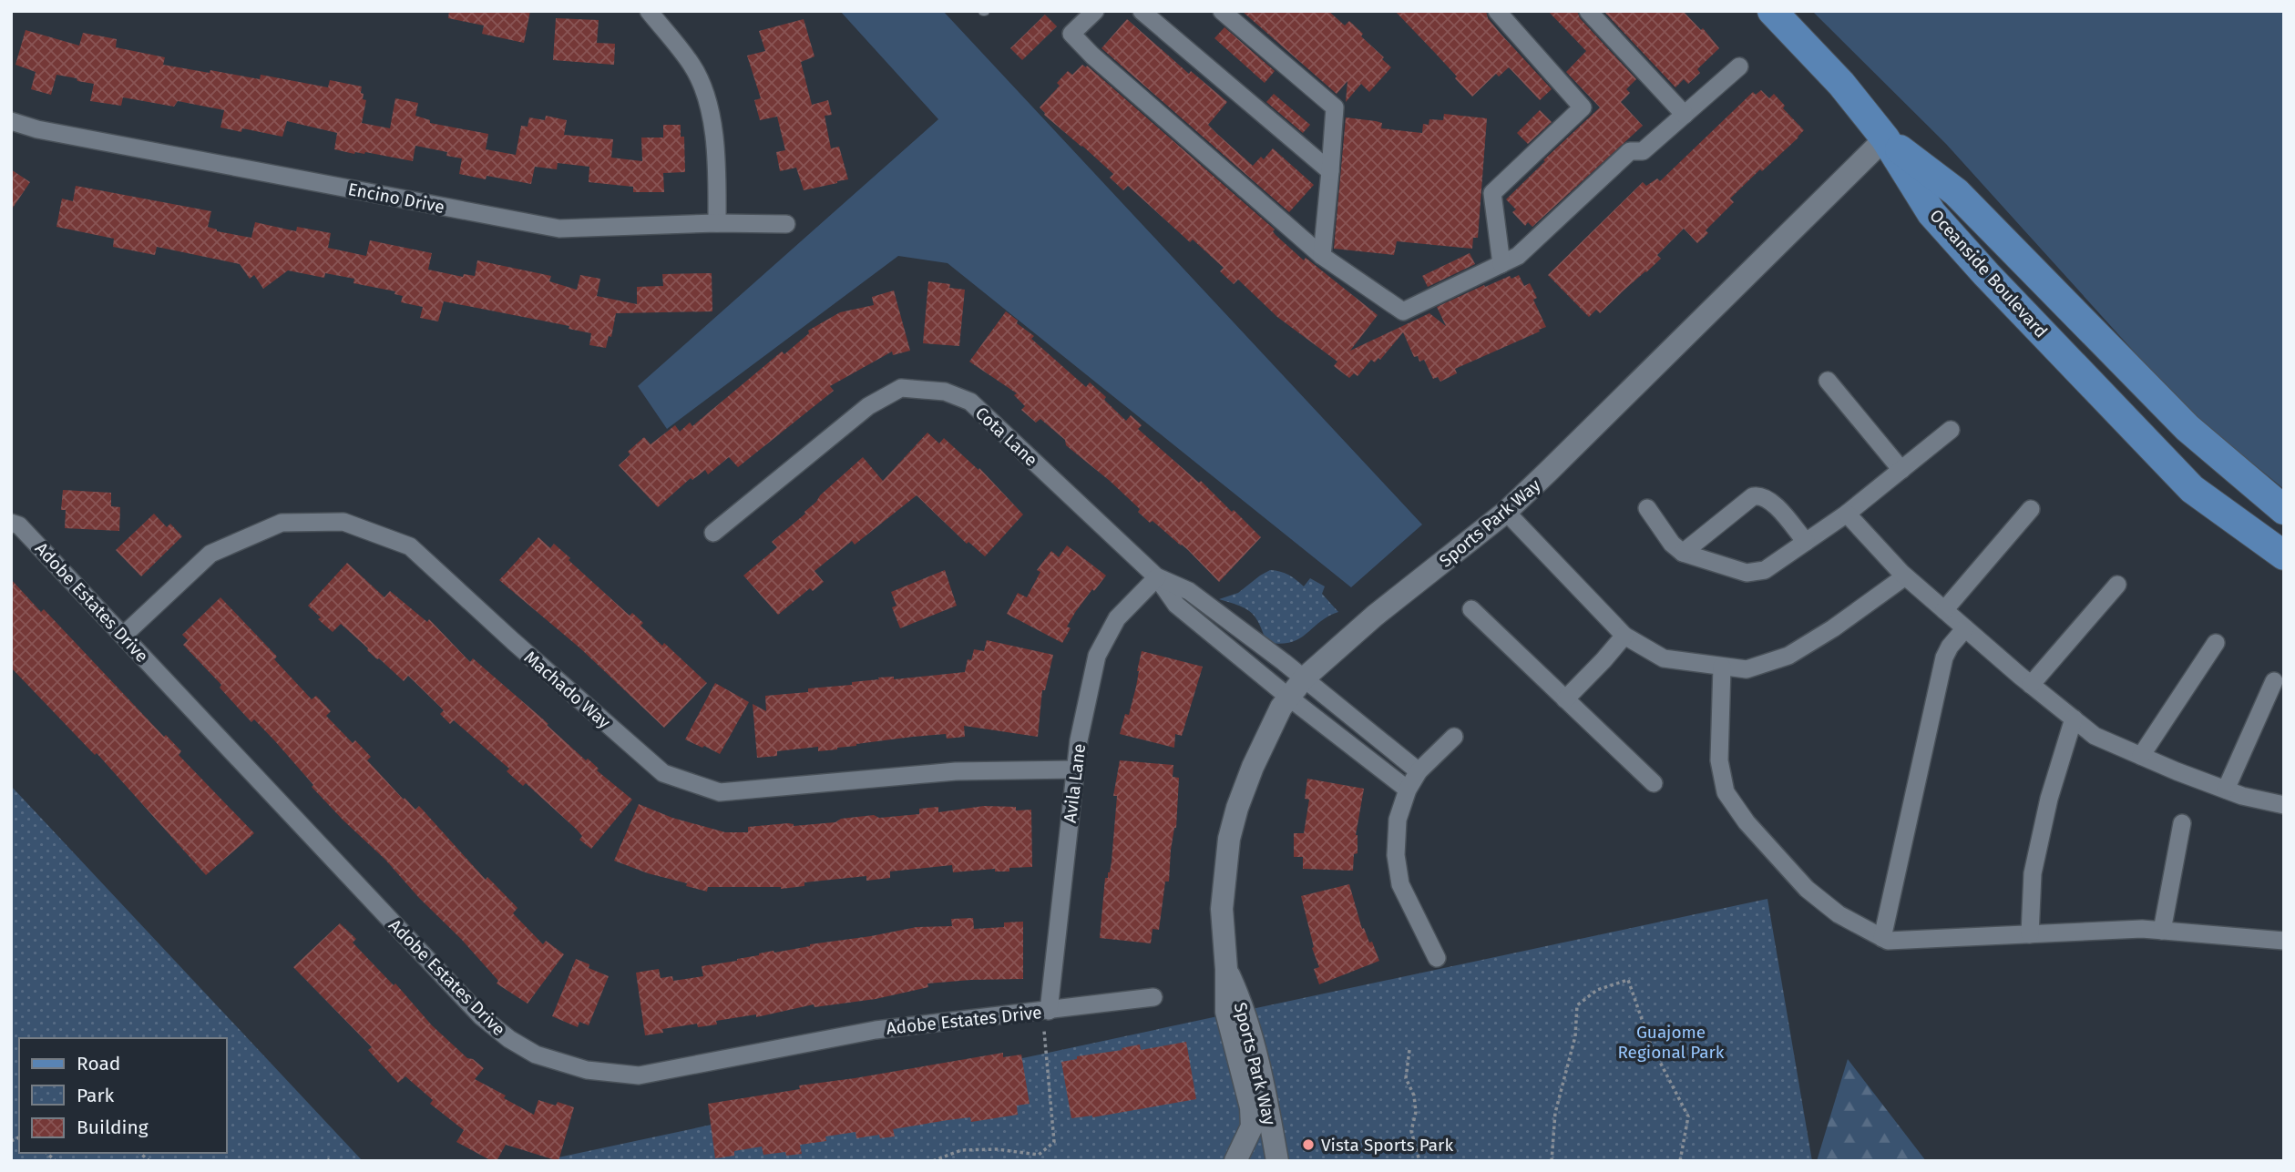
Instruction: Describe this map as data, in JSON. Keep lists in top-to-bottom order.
{
  "streets": {
    "main road": ["Oceanside Boulevard"],
    "street": [
      "Encino Drive",
      "Cota Lane",
      "Sports Park Way",
      "Adobe Estates Drive",
      "Machado Way",
      "Avila Lane"
    ]
  },
  "crossings": [
    ["Oceanside Boulevard", "Sports Park Way"],
    ["Cota Lane", "Sports Park Way"],
    ["Cota Lane", "Avila Lane"],
    ["Adobe Estates Drive", "Machado Way"],
    ["Adobe Estates Drive", "Avila Lane"],
    ["Machado Way", "Avila Lane"]
  ],
  "parks": ["Guajome Regional Park"],
  "places": ["Vista Sports Park"],
  "legend": ["Road", "Park", "Building"]
}
